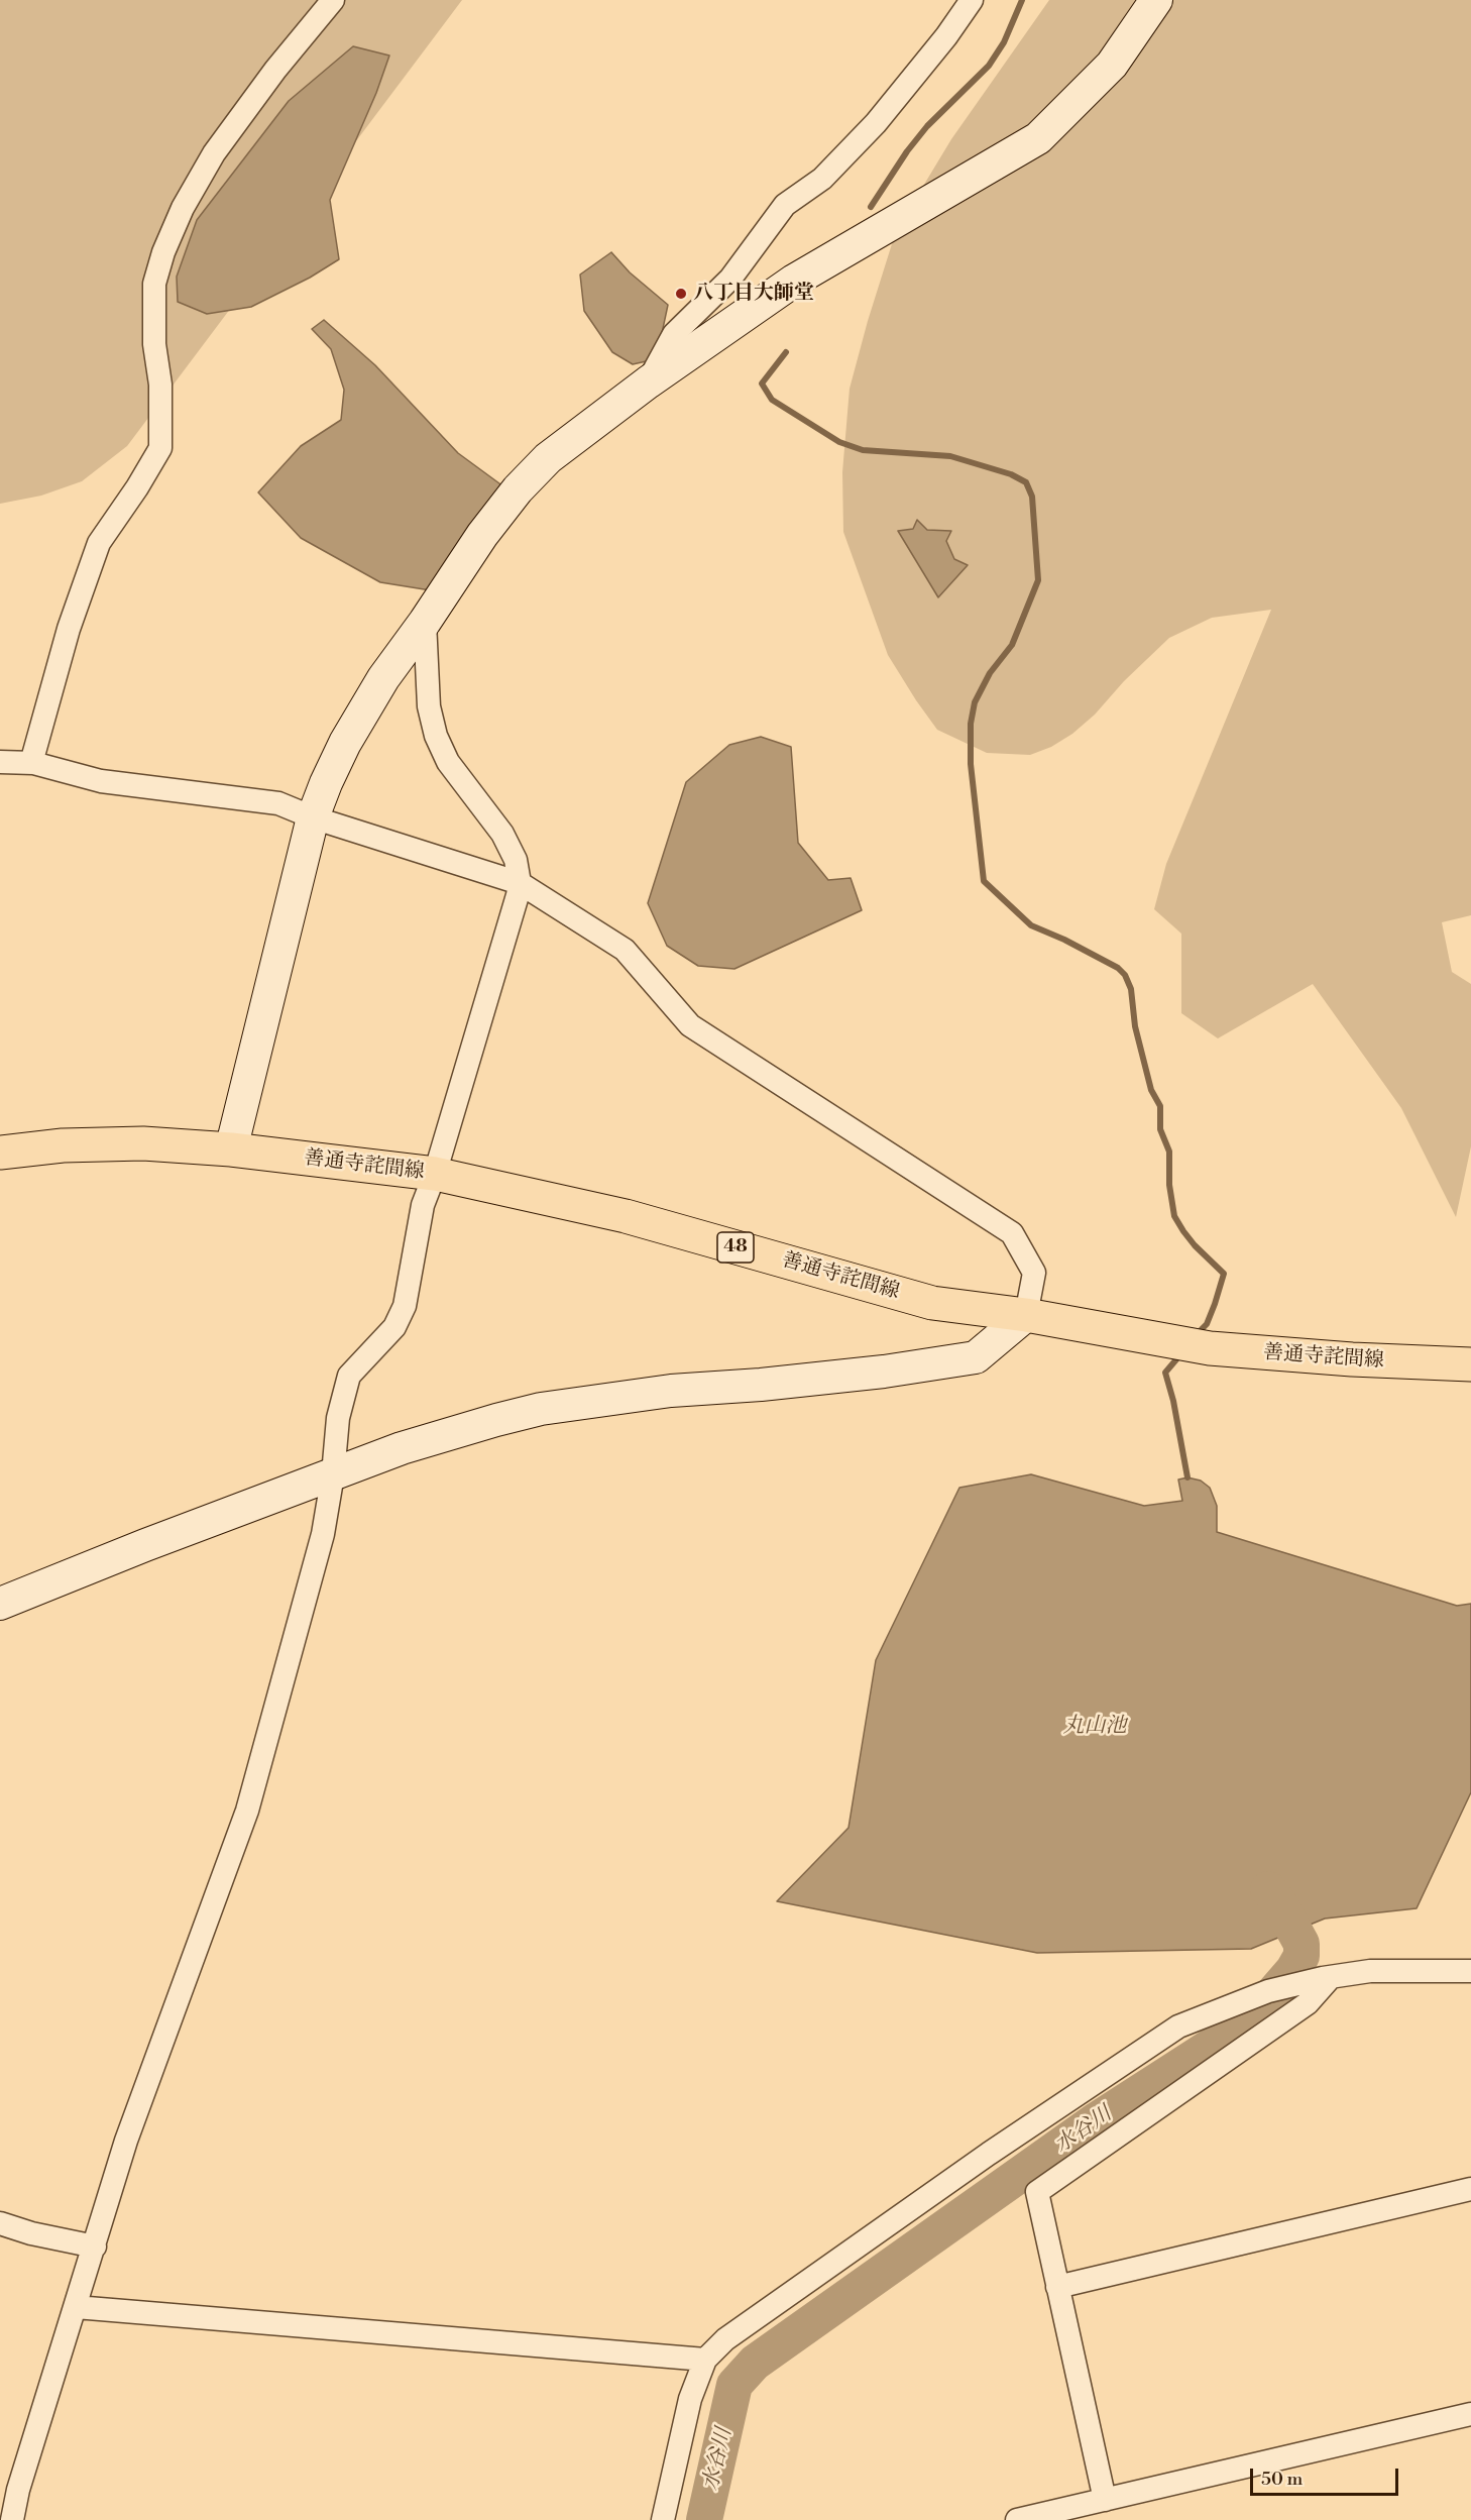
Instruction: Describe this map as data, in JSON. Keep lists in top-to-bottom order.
{
  "streets": {
    "main road": ["善通寺詫間線", "48"]
  },
  "water": ["丸山池", "水谷川"],
  "places": ["八丁目大師堂"],
  "scale_bar": "50 m"
}
